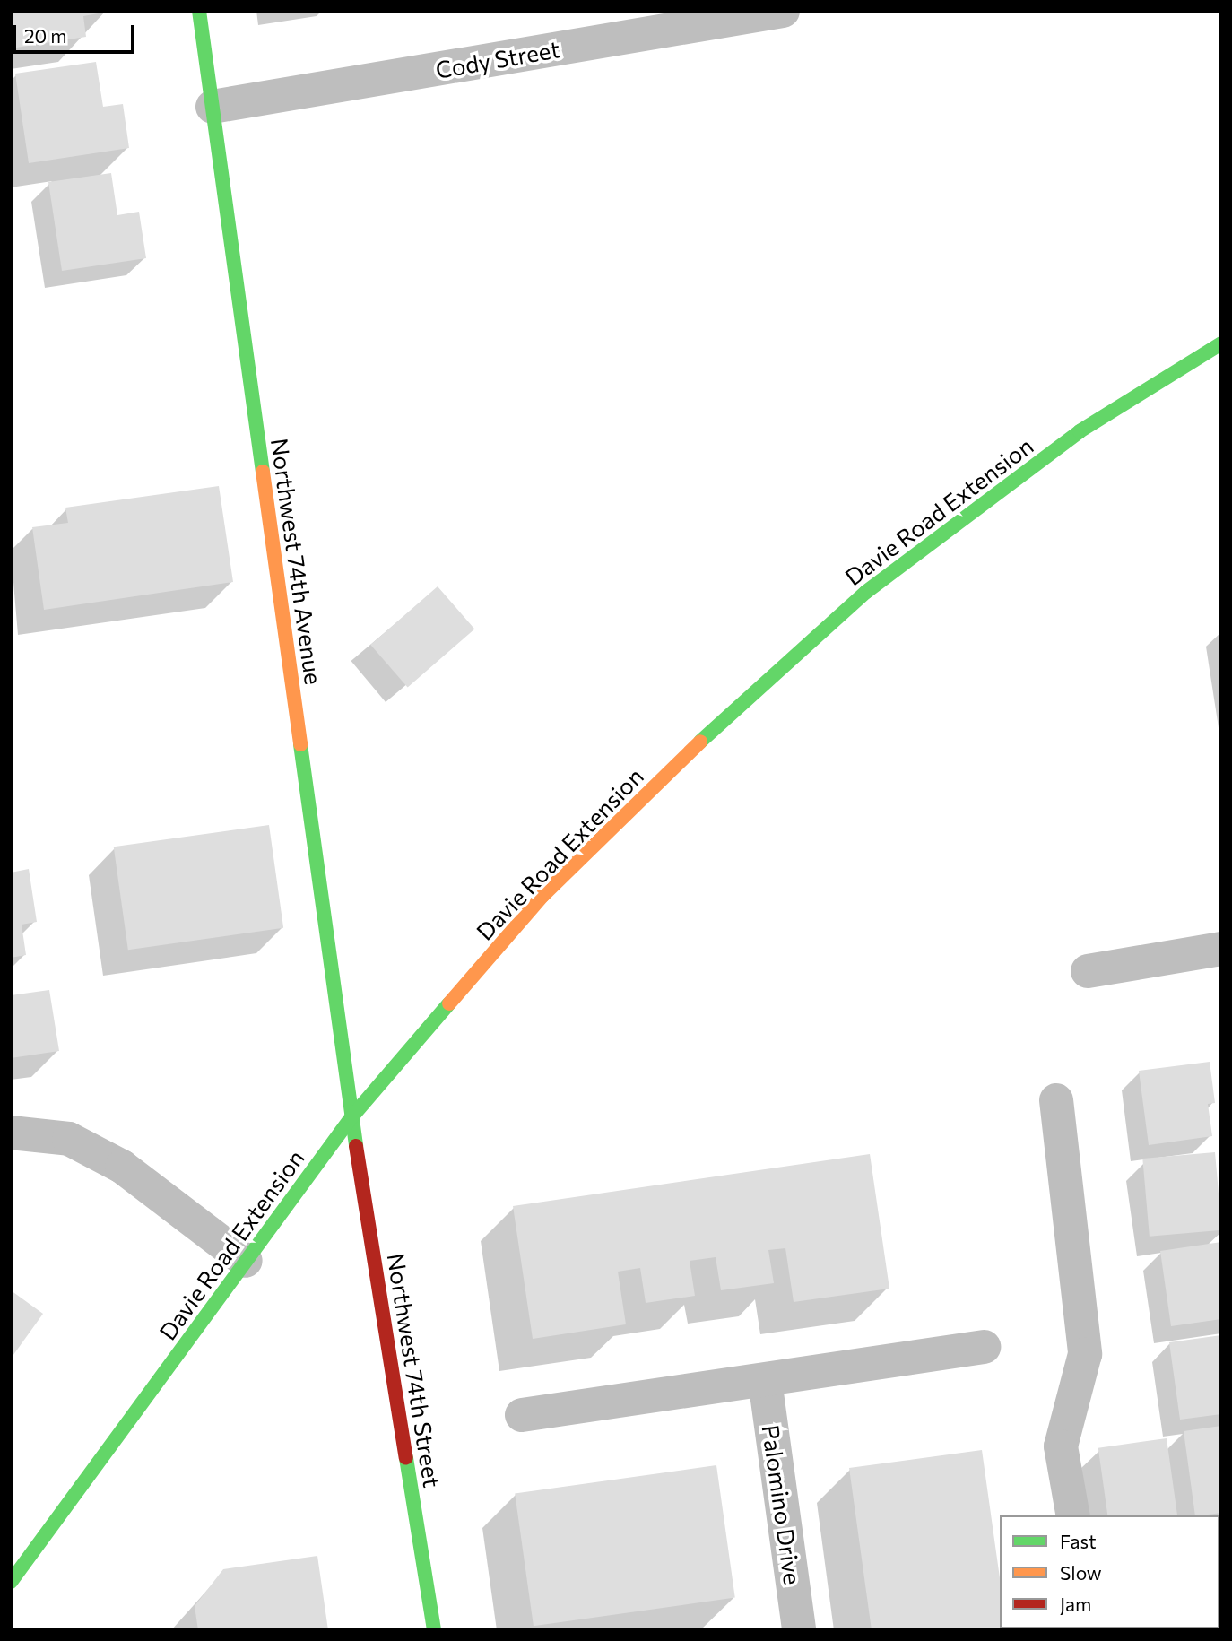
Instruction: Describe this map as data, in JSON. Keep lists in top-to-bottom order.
{
  "streets": {
    "main road": ["Davie Road Extension", "Northwest 74th Avenue", "Northwest 74th Street"],
    "street": ["Cody Street", "Palomino Drive"]
  },
  "crossings": [
    ["Cody Street", "Northwest 74th Avenue"],
    ["Davie Road Extension", "Northwest 74th Avenue"],
    ["Davie Road Extension", "Northwest 74th Street"],
    ["Northwest 74th Avenue", "Northwest 74th Street"]
  ],
  "legend": ["Fast", "Slow", "Jam"],
  "scale_bar": "20 m"
}
